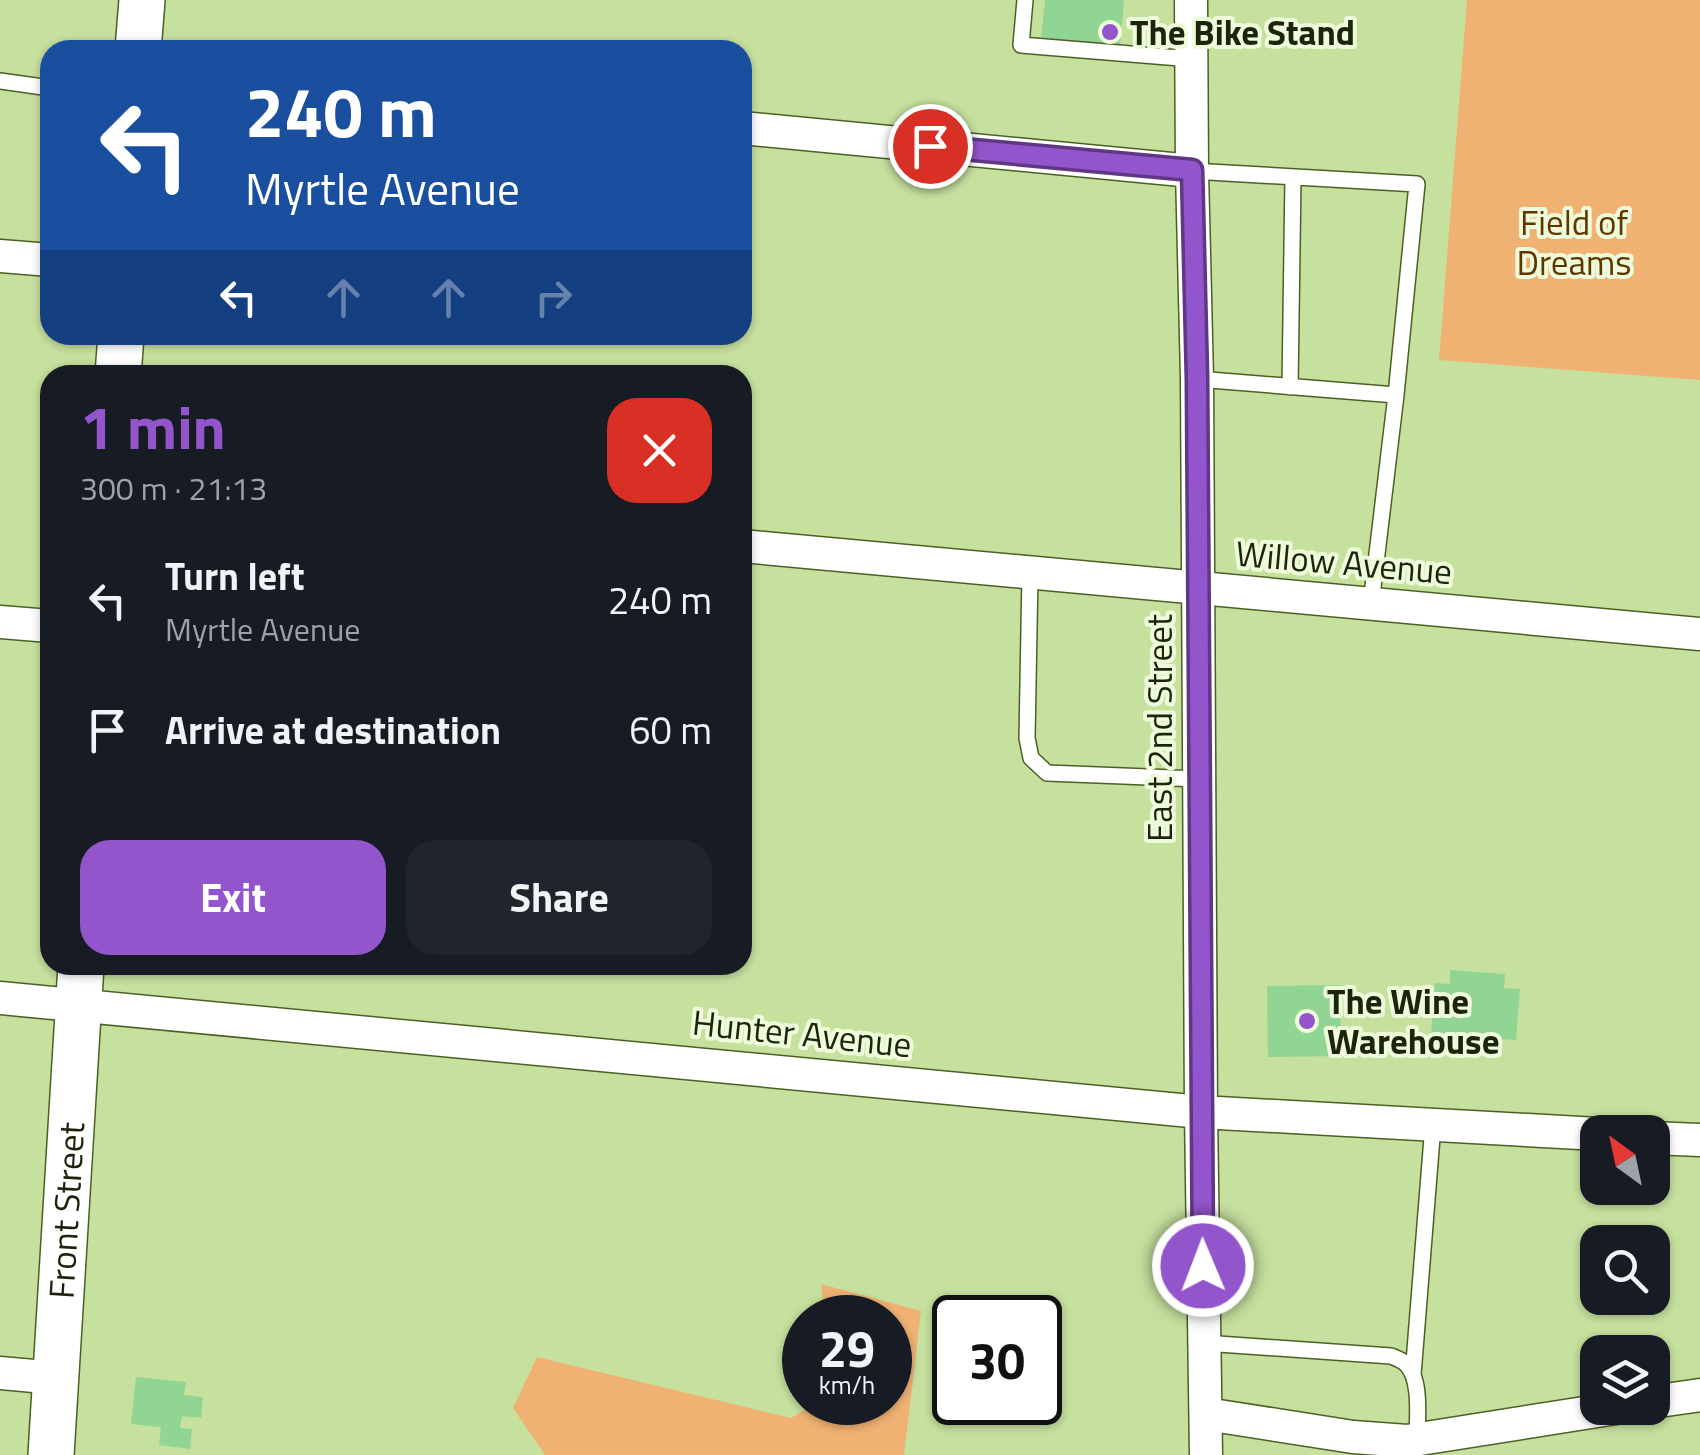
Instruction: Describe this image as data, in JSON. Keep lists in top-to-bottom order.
{
  "streets": {
    "street": [
      "Willow Avenue",
      "East 2nd Street",
      "Hunter Avenue",
      "Front Street"
    ]
  },
  "crossings": [
    ["Willow Avenue", "East 2nd Street"],
    ["East 2nd Street", "Hunter Avenue"],
    ["Hunter Avenue", "Front Street"]
  ],
  "parks": ["Field of Dreams"],
  "places": ["The Bike Stand", "The Wine Warehouse"],
  "north": "top left",
  "page": {
    "turn": ["240 m", "Myrtle Avenue"],
    "heading": ["1 min", "300 m · 21:13"],
    "list": [
      {
        "name": "Turn left",
        "note": "Myrtle Avenue",
        "value": "240 m"
      },
      {
        "name": "Arrive at destination",
        "value": "60 m"
      }
    ],
    "buttons": ["Exit", "Share"],
    "speed": "29 km/h",
    "limit": "30"
  }
}
